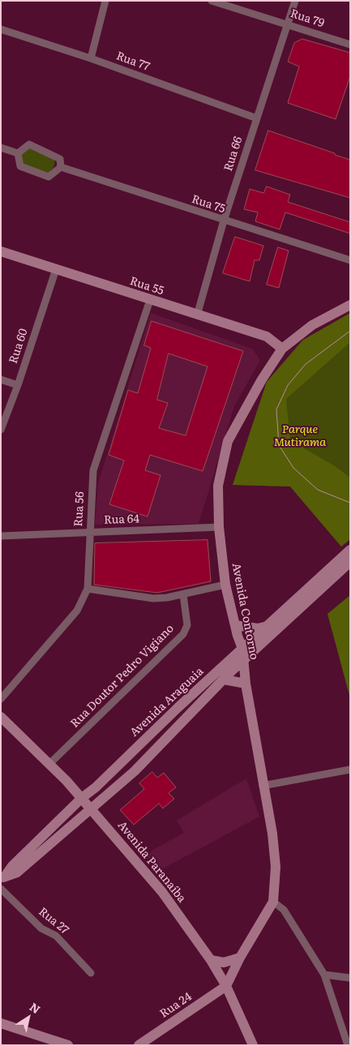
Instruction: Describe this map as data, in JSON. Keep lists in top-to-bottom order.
{
  "streets": {
    "main road": [
      "Rua 55",
      "Avenida Contorno",
      "Avenida Araguaia",
      "Avenida Paranaíba",
      "Rua 24"
    ],
    "street": [
      "Rua 79",
      "Rua 77",
      "Rua 66",
      "Rua 75",
      "Rua 60",
      "Rua 56",
      "Rua 64",
      "Rua Doutor Pedro Vigiano",
      "Rua 27"
    ]
  },
  "crossings": [
    ["Rua 79", "Rua 66"],
    ["Rua 77", "Rua 66"],
    ["Rua 66", "Rua 75"],
    ["Rua 66", "Rua 55"],
    ["Rua 55", "Rua 60"],
    ["Rua 55", "Rua 56"],
    ["Rua 55", "Avenida Contorno"],
    ["Rua 56", "Rua 64"],
    ["Rua 64", "Avenida Contorno"],
    ["Avenida Contorno", "Avenida Araguaia"],
    ["Avenida Contorno", "Avenida Paranaíba"],
    ["Avenida Contorno", "Rua 24"],
    ["Rua Doutor Pedro Vigiano", "Avenida Paranaíba"],
    ["Avenida Araguaia", "Avenida Paranaíba"],
    ["Avenida Paranaíba", "Rua 24"]
  ],
  "parks": ["Parque Mutirama"],
  "north": "top right"
}
